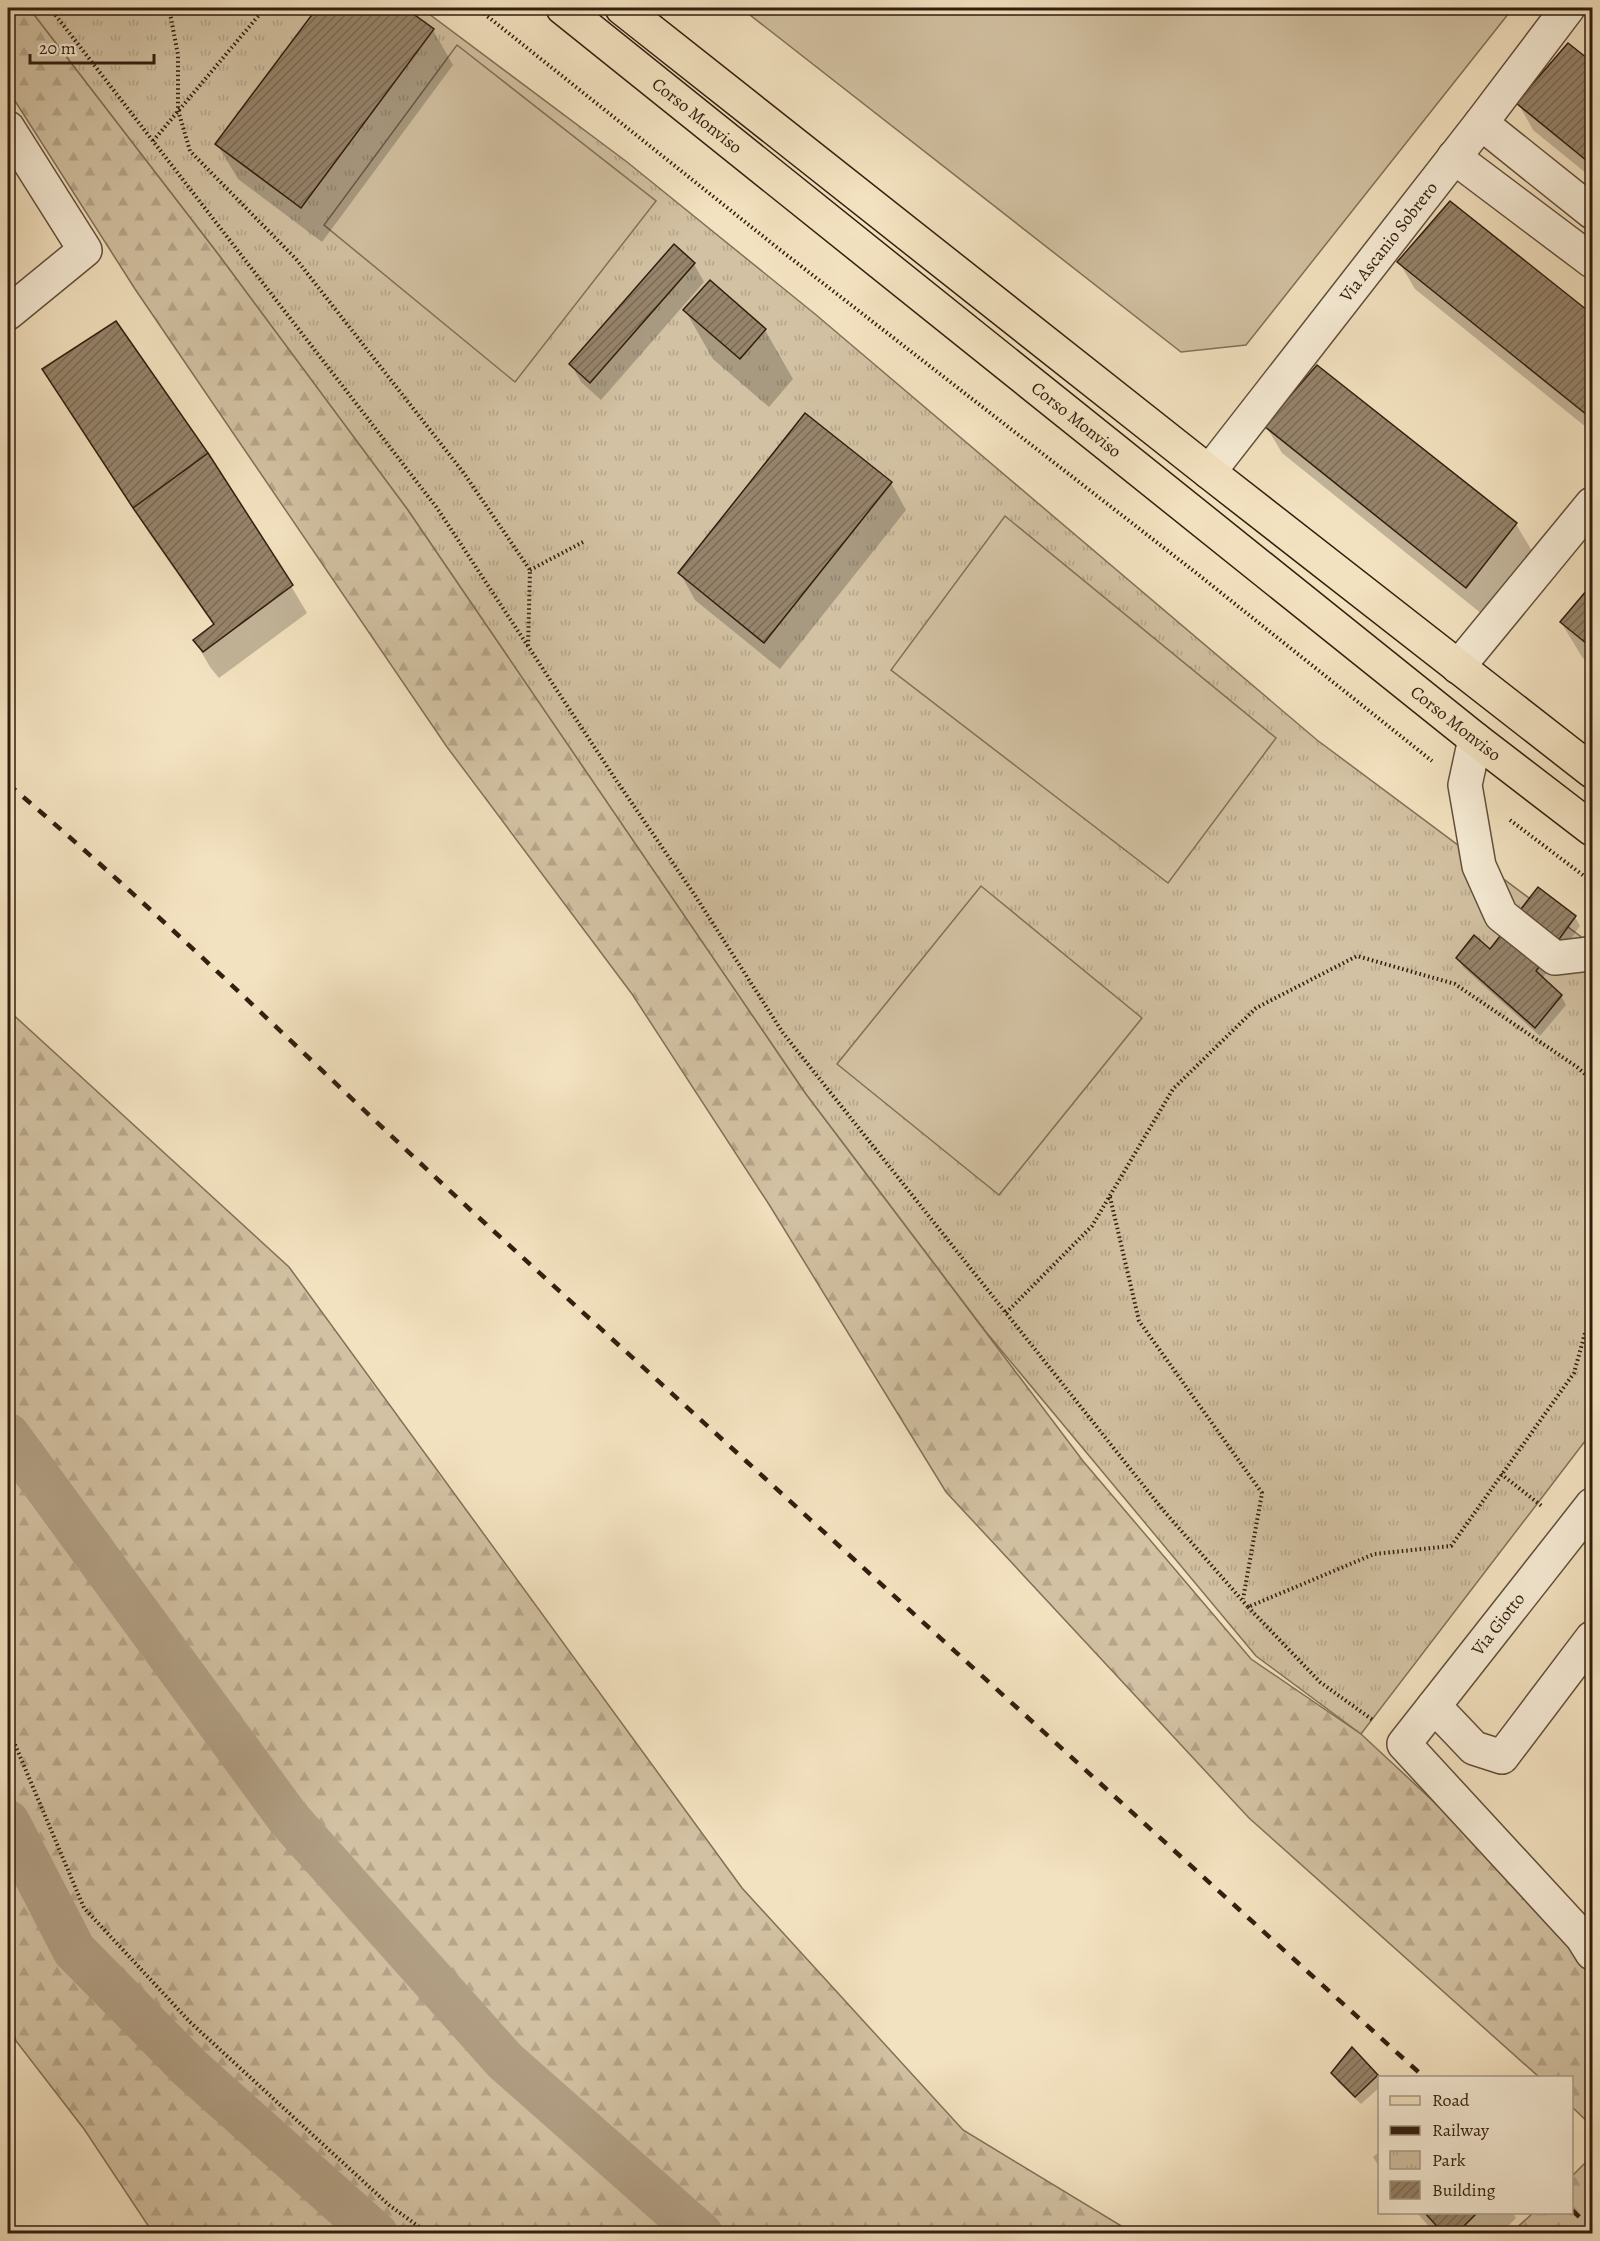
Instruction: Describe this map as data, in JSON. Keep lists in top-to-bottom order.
{
  "streets": {
    "main road": ["Corso Monviso"],
    "street": ["Via Ascanio Sobrero", "Via Giotto"]
  },
  "crossings": [
    ["Corso Monviso", "Via Ascanio Sobrero"]
  ],
  "legend": [
    "Road",
    "Railway",
    "Park",
    "Building"
  ],
  "scale_bar": "20 m"
}
